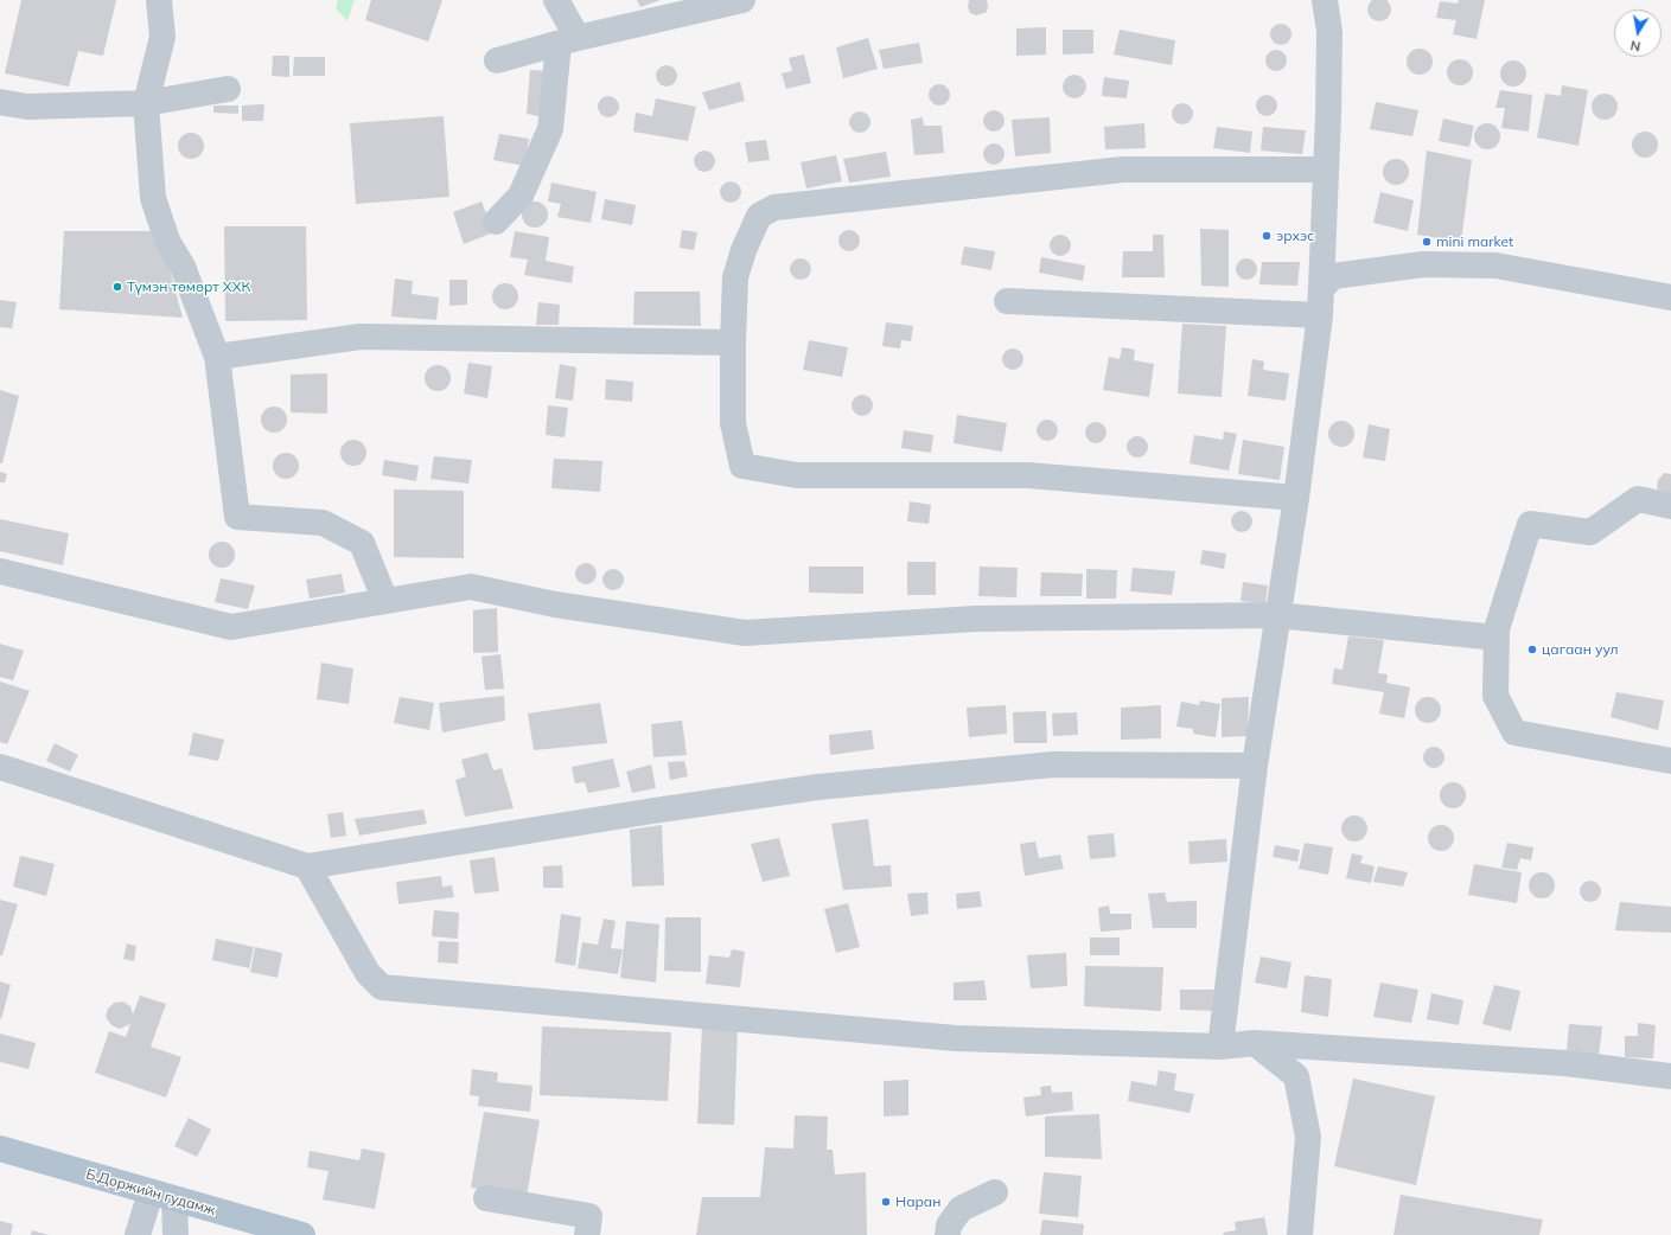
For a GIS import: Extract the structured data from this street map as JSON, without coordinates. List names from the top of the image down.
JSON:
{
  "streets": {
    "main road": ["Б.Доржийн гудамж"]
  },
  "places": [
    "эрхэс",
    "mini market",
    "Түмэн төмөрт ХХК",
    "цагаан уул",
    "Наран"
  ],
  "north": "bottom"
}
